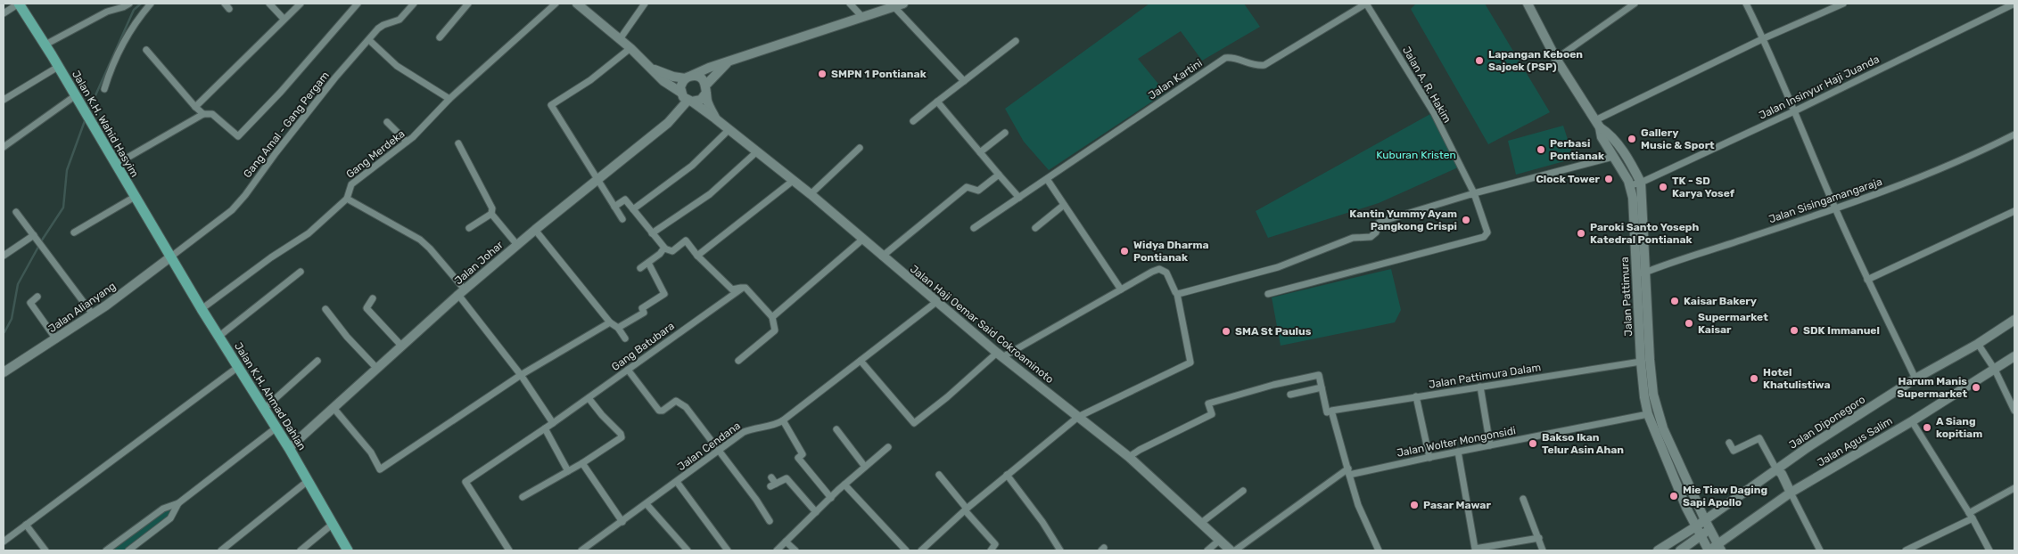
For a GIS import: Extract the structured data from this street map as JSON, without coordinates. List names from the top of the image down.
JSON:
{
  "streets": {
    "main road": ["Jalan K.H. Wahid Hasyim", "Jalan K.H. Ahmad Dahlan"],
    "street": [
      "Jalan Kartini",
      "Jalan A. R. Hakim",
      "Jalan Insinyur Haji Juanda",
      "Gang Amal - Gang Pergam",
      "Gang Merdeka",
      "Jalan Sisingamangaraja",
      "Jalan Johar",
      "Jalan Pattimura",
      "Jalan Alianyang",
      "Jalan Haji Oemar Said Cokroaminoto",
      "Gang Batubara",
      "Jalan Pattimura Dalam",
      "Jalan Diponegoro",
      "Jalan Wolter Mongonsidi",
      "Jalan Agus Salim",
      "Jalan Cendana"
    ]
  },
  "crossings": [
    ["Jalan Kartini", "Jalan A. R. Hakim"],
    ["Jalan Insinyur Haji Juanda", "Jalan Pattimura"],
    ["Jalan K.H. Wahid Hasyim", "Gang Amal - Gang Pergam"],
    ["Jalan K.H. Wahid Hasyim", "Jalan Alianyang"],
    ["Jalan K.H. Wahid Hasyim", "Jalan K.H. Ahmad Dahlan"],
    ["Gang Amal - Gang Pergam", "Jalan Alianyang"],
    ["Gang Amal - Gang Pergam", "Jalan K.H. Ahmad Dahlan"],
    ["Gang Merdeka", "Jalan K.H. Ahmad Dahlan"],
    ["Jalan Sisingamangaraja", "Jalan Pattimura"],
    ["Jalan Johar", "Jalan Haji Oemar Said Cokroaminoto"],
    ["Jalan Johar", "Jalan K.H. Ahmad Dahlan"],
    ["Jalan Pattimura", "Jalan Pattimura Dalam"],
    ["Jalan Pattimura", "Jalan Diponegoro"],
    ["Jalan Pattimura", "Jalan Wolter Mongonsidi"],
    ["Jalan Pattimura", "Jalan Agus Salim"],
    ["Jalan Alianyang", "Jalan K.H. Ahmad Dahlan"],
    ["Jalan Haji Oemar Said Cokroaminoto", "Jalan Cendana"]
  ],
  "parks": ["Kuburan Kristen"],
  "places": [
    "Lapangan Keboen Sajoek (PSP)",
    "SMPN 1 Pontianak",
    "Gallery Music & Sport",
    "Perbasi Pontianak",
    "Clock Tower",
    "TK - SD Karya Yosef",
    "Kantin Yummy Ayam Pangkong Crispi",
    "Paroki Santo Yoseph Katedral Pontianak",
    "Widya Dharma Pontianak",
    "Kaisar Bakery",
    "Supermarket Kaisar",
    "SDK Immanuel",
    "SMA St Paulus",
    "Hotel Khatulistiwa",
    "Harum Manis Supermarket",
    "A Siang kopitiam",
    "Bakso Ikan Telur Asin Ahan",
    "Mie Tiaw Daging Sapi Apollo",
    "Pasar Mawar"
  ]
}
